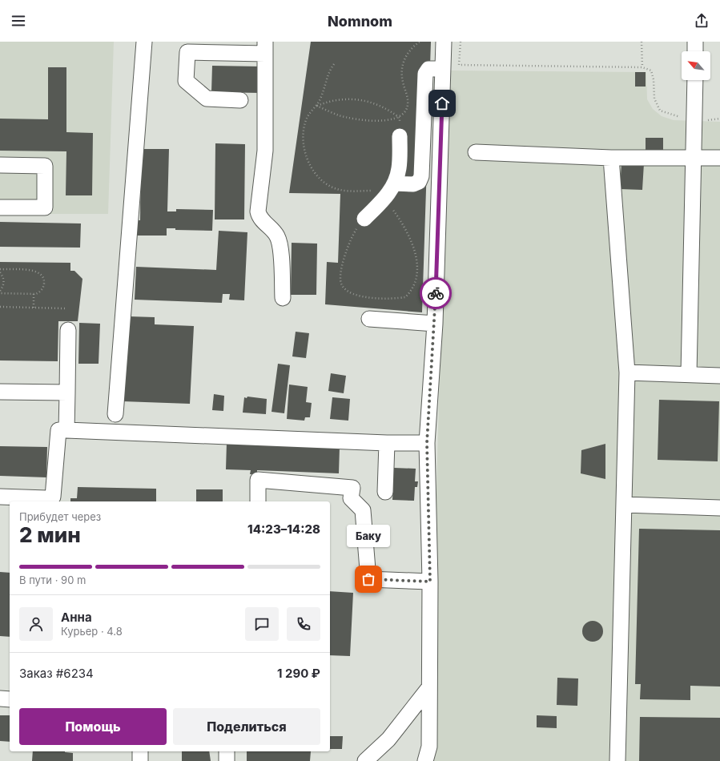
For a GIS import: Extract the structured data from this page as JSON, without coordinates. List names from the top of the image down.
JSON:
{
  "places": ["Баку"],
  "north": "top left",
  "page": {
    "header": "Nomnom",
    "heading": ["2 мин", "Прибудет через", "14:23–14:28"],
    "panel": [
      "Анна",
      "Курьер · 4.8",
      "Заказ #6234",
      "1 290 ₽"
    ],
    "bubble": "Баку",
    "bar": "В пути · 90 m",
    "buttons": ["Помощь", "Поделиться"]
  }
}
